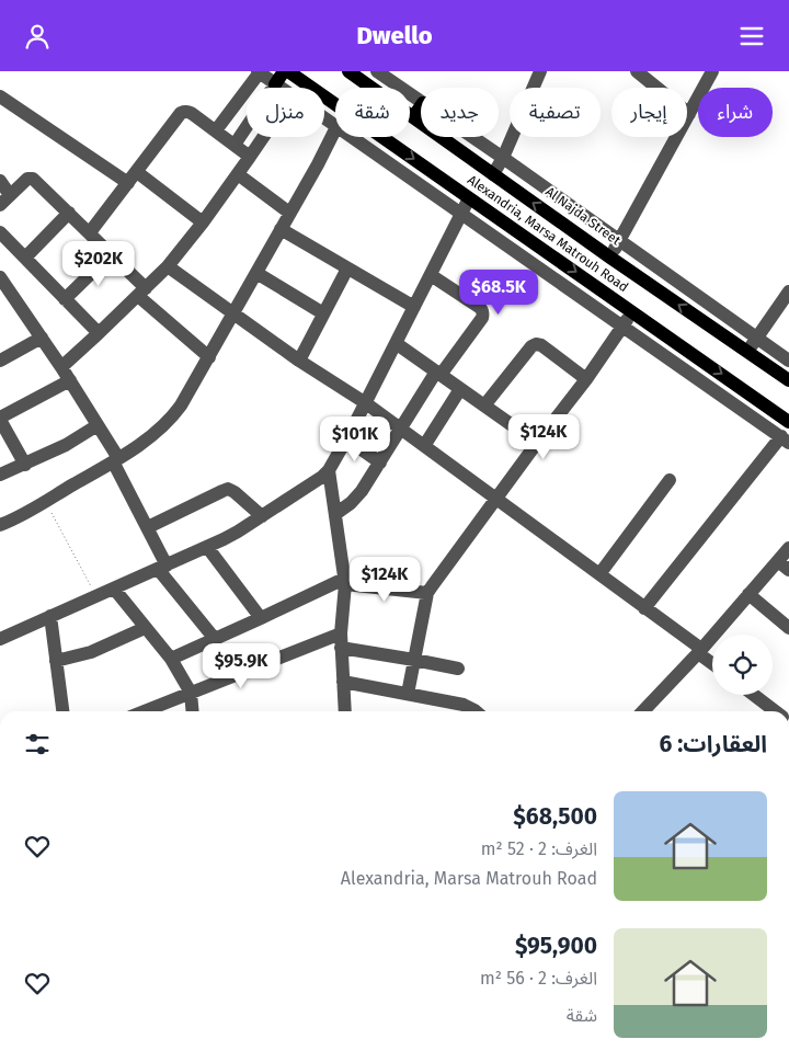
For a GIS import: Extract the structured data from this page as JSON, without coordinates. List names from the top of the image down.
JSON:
{
  "streets": {
    "main road": ["Alexandria, Marsa Matrouh Road"],
    "street": ["Al Najda Street"]
  },
  "page": {
    "header": "Dwello",
    "chip": [
      "شراء",
      "إيجار",
      "تصفية",
      "جديد",
      "شقة",
      "منزل"
    ],
    "price": [
      "$202K",
      "$68.5K",
      "$124K",
      "$101K",
      "$124K",
      "$95.9K"
    ],
    "heading": "العقارات: 6",
    "list": [
      {
        "name": "$68,500",
        "note": "الغرف: 2 · 52 m² · Alexandria, Marsa Matrouh Road"
      },
      {
        "name": "$95,900",
        "note": "الغرف: 2 · 56 m² · شقة"
      }
    ]
  }
}
